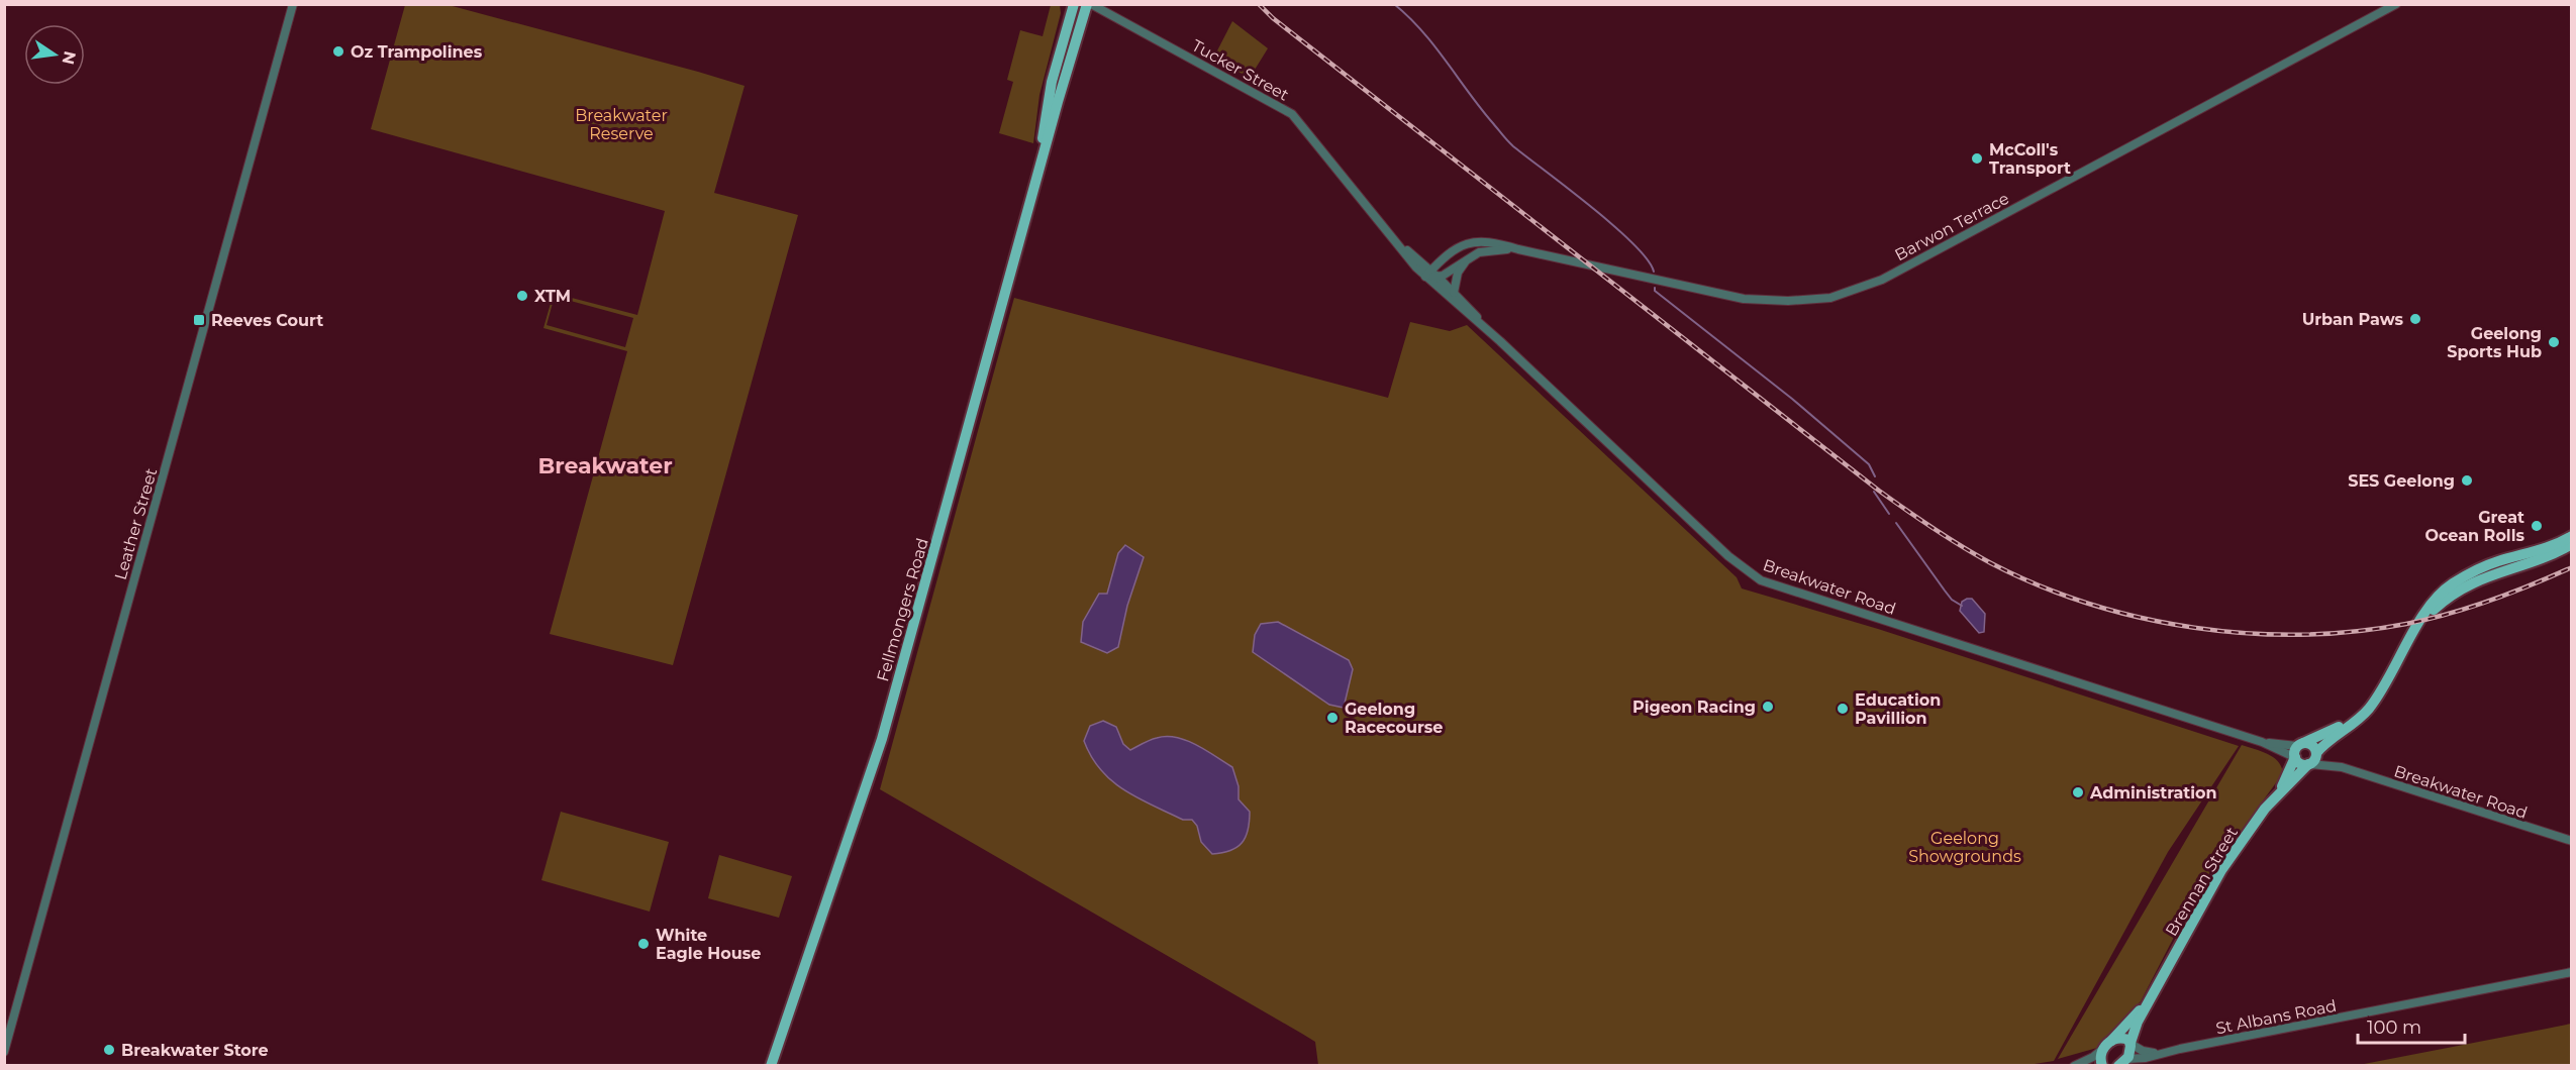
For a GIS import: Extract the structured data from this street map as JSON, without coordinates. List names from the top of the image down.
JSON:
{
  "streets": {
    "main road": ["Fellmongers Road", "Brennan Street"],
    "street": [
      "Tucker Street",
      "Barwon Terrace",
      "Leather Street",
      "Breakwater Road",
      "St Albans Road"
    ]
  },
  "crossings": [
    ["Tucker Street", "Barwon Terrace"],
    ["Tucker Street", "Breakwater Road"],
    ["Tucker Street", "Fellmongers Road"],
    ["Breakwater Road", "Brennan Street"],
    ["Brennan Street", "St Albans Road"]
  ],
  "districts": ["Breakwater"],
  "parks": ["Breakwater Reserve", "Geelong Showgrounds"],
  "places": {
    "other": [
      "Oz Trampolines",
      "McColl's Transport",
      "XTM",
      "Urban Paws",
      "Geelong Sports Hub",
      "SES Geelong",
      "Great Ocean Rolls",
      "Pigeon Racing",
      "Education Pavillion",
      "Geelong Racecourse",
      "Administration",
      "White Eagle House",
      "Breakwater Store"
    ],
    "transit": ["Reeves Court"]
  },
  "scale_bar": "100 m",
  "north": "right"
}
